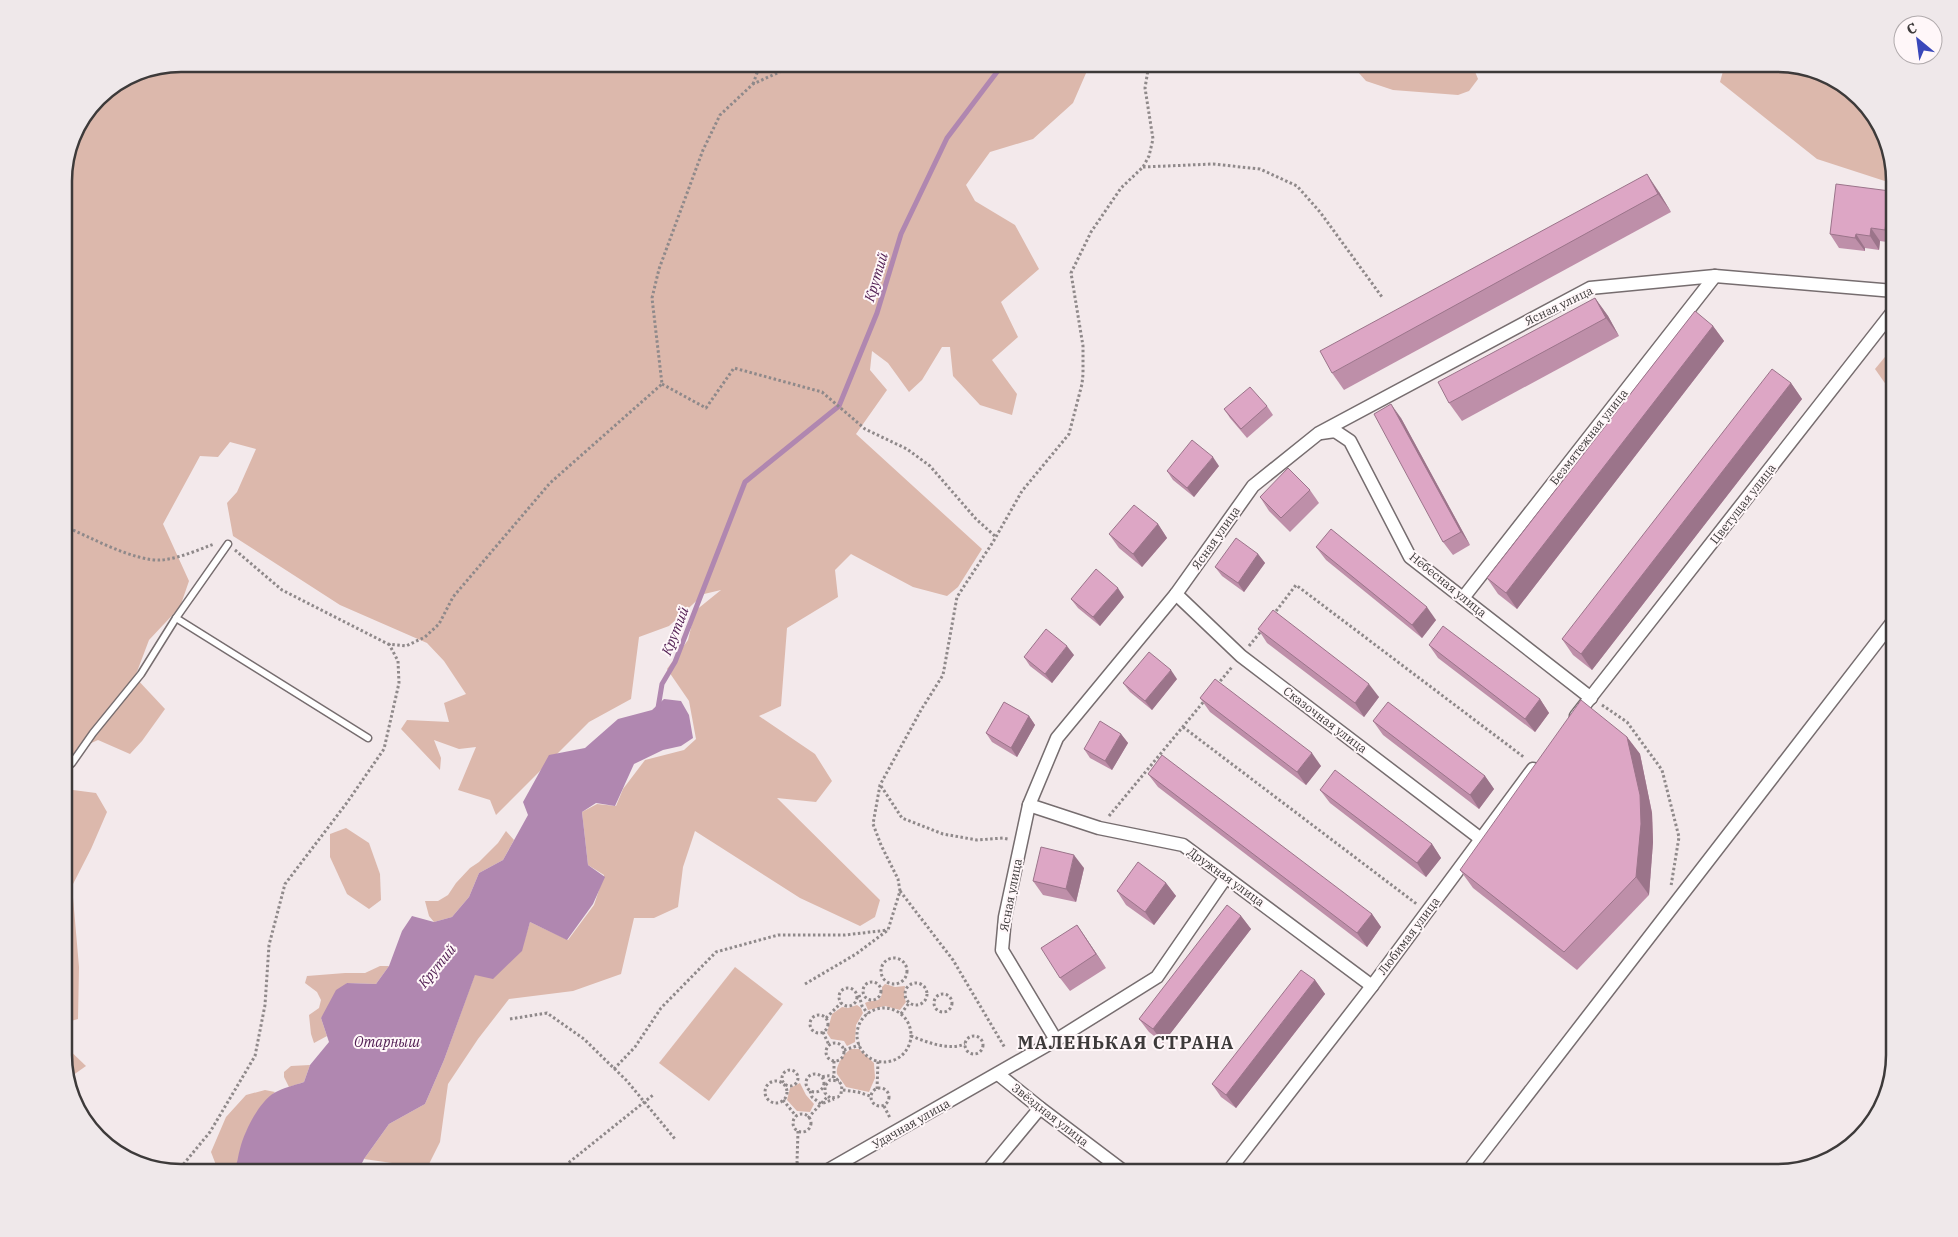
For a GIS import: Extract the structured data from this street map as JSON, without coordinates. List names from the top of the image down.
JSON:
{
  "streets": {
    "street": [
      "Ясная улица",
      "Безмятежная улица",
      "Цветущая улица",
      "Небесная улица",
      "Сказочная улица",
      "Дружная улица",
      "Любимая улица",
      "Звёздная улица",
      "Удачная улица"
    ]
  },
  "crossings": [
    ["Ясная улица", "Безмятежная улица"],
    ["Ясная улица", "Небесная улица"],
    ["Ясная улица", "Сказочная улица"],
    ["Ясная улица", "Дружная улица"],
    ["Ясная улица", "Удачная улица"],
    ["Безмятежная улица", "Небесная улица"],
    ["Цветущая улица", "Небесная улица"],
    ["Сказочная улица", "Любимая улица"],
    ["Дружная улица", "Любимая улица"],
    ["Дружная улица", "Удачная улица"],
    ["Звёздная улица", "Удачная улица"]
  ],
  "districts": ["МАЛЕНЬКАЯ СТРАНА"],
  "water": ["Крутий", "Отарныш"],
  "north": "top left"
}
